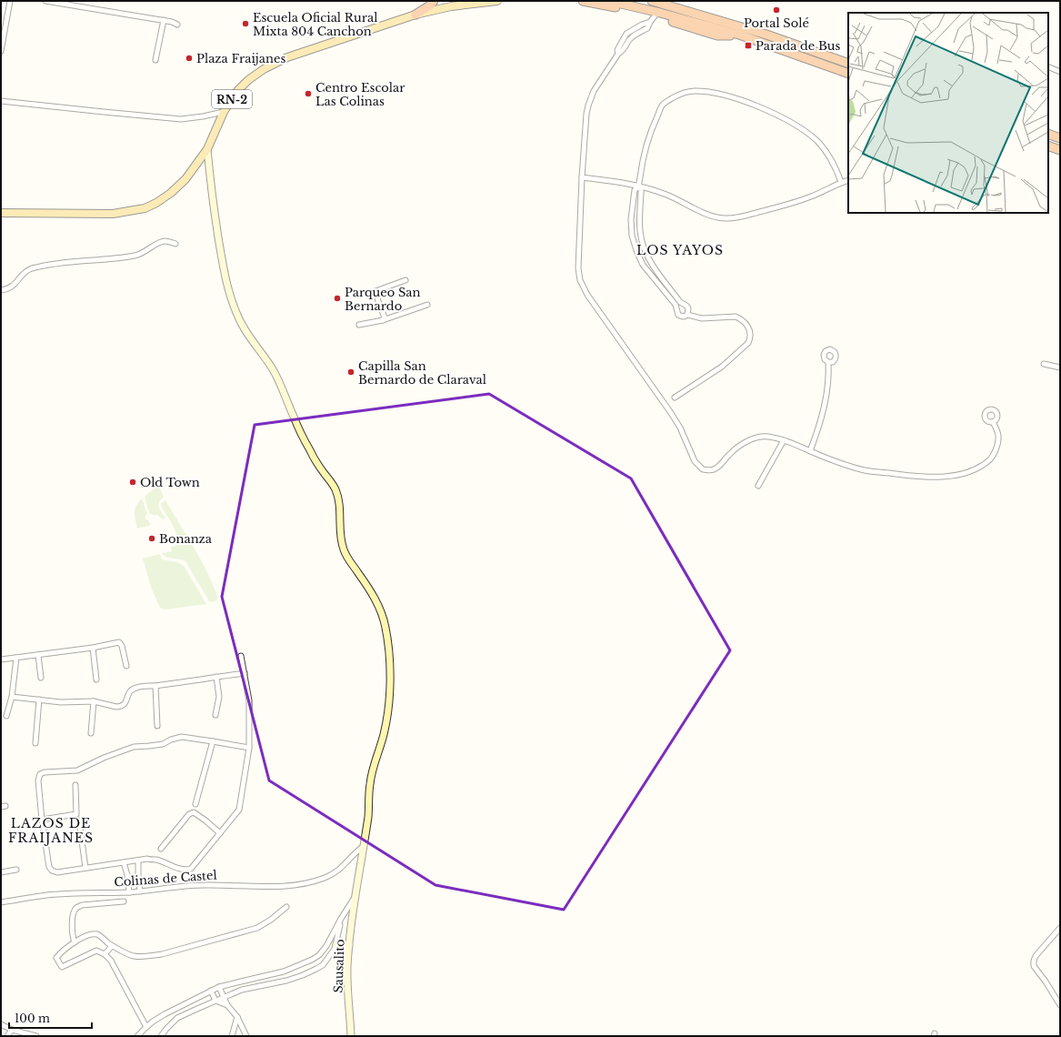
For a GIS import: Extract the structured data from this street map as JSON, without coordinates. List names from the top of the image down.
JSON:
{
  "streets": {
    "main road": ["RN-2"],
    "street": ["Colinas de Castel", "Sausalito"]
  },
  "crossings": [
    ["RN-2", "Sausalito"],
    ["Colinas de Castel", "Sausalito"]
  ],
  "districts": ["LOS YAYOS", "LAZOS DE FRAIJANES"],
  "places": {
    "other": [
      "Portal Solé",
      "Escuela Oficial Rural Mixta 804 Canchon",
      "Plaza Fraijanes",
      "Centro Escolar Las Colinas",
      "Parqueo San Bernardo",
      "Capilla San Bernardo de Claraval",
      "Old Town",
      "Bonanza"
    ],
    "transit": ["Parada de Bus"]
  },
  "scale_bar": "100 m"
}
